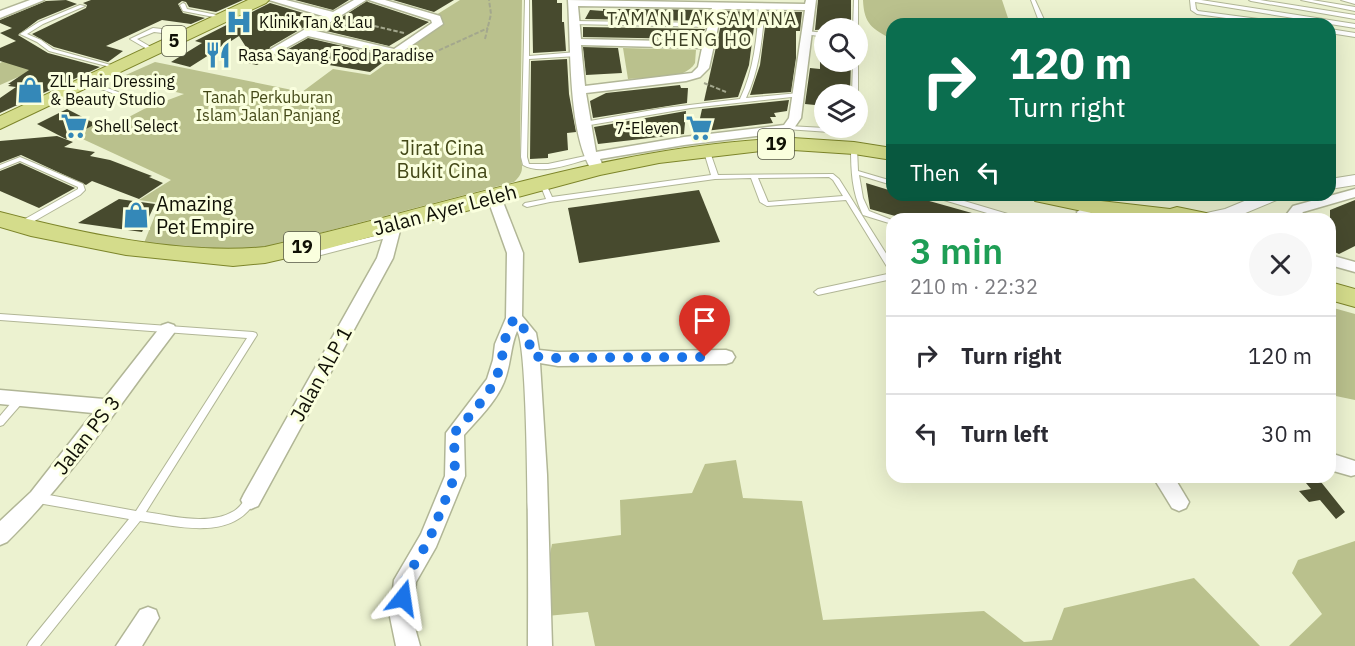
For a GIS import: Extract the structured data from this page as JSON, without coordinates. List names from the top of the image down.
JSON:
{
  "streets": {
    "main road": ["5", "19", "Jalan Ayer Leleh"],
    "street": ["Jalan ALP 1", "Jalan PS 3"]
  },
  "crossings": [
    ["Jalan Ayer Leleh", "Jalan ALP 1"]
  ],
  "districts": ["TAMAN LAKSAMANA CHENG HO"],
  "parks": ["Tanah Perkuburan Islam Jalan Panjang", "Jirat Cina Bukit Cina"],
  "places": {
    "hospital": ["Klinik Tan & Lau"],
    "restaurant": ["Rasa Sayang Food Paradise"],
    "shop": ["ZLL Hair Dressing & Beauty Studio", "Amazing Pet Empire"],
    "supermarket": ["Shell Select", "7-Eleven"]
  },
  "page": {
    "turn": ["120 m", "Turn right"],
    "then": "Then",
    "heading": ["3 min", "210 m · 22:32"],
    "list": [
      {
        "name": "Turn right",
        "value": "120 m"
      },
      {
        "name": "Turn left",
        "value": "30 m"
      }
    ]
  }
}
